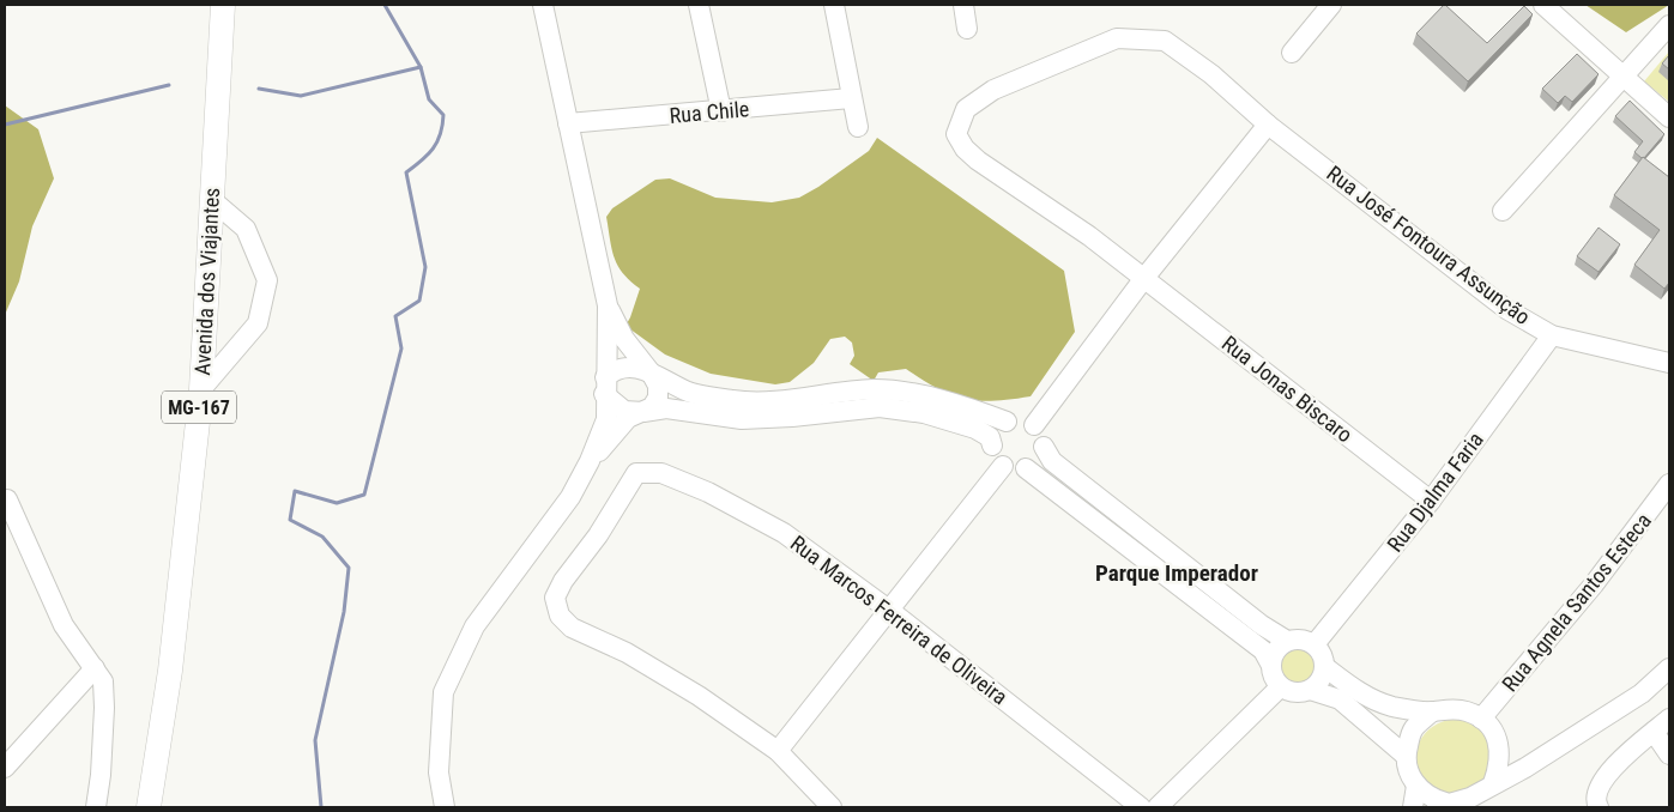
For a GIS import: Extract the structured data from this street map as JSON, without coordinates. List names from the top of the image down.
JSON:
{
  "streets": {
    "main road": ["Avenida dos Viajantes", "MG-167"],
    "street": [
      "Rua Chile",
      "Rua José Fontoura Assunção",
      "Rua Jonas Biscaro",
      "Rua Djalma Faria",
      "Rua Agnela Santos Esteca",
      "Rua Marcos Ferreira de Oliveira"
    ]
  },
  "crossings": [
    ["Rua José Fontoura Assunção", "Rua Jonas Biscaro"],
    ["Rua José Fontoura Assunção", "Rua Djalma Faria"],
    ["Rua Jonas Biscaro", "Rua Djalma Faria"]
  ],
  "districts": ["Parque Imperador"]
}
